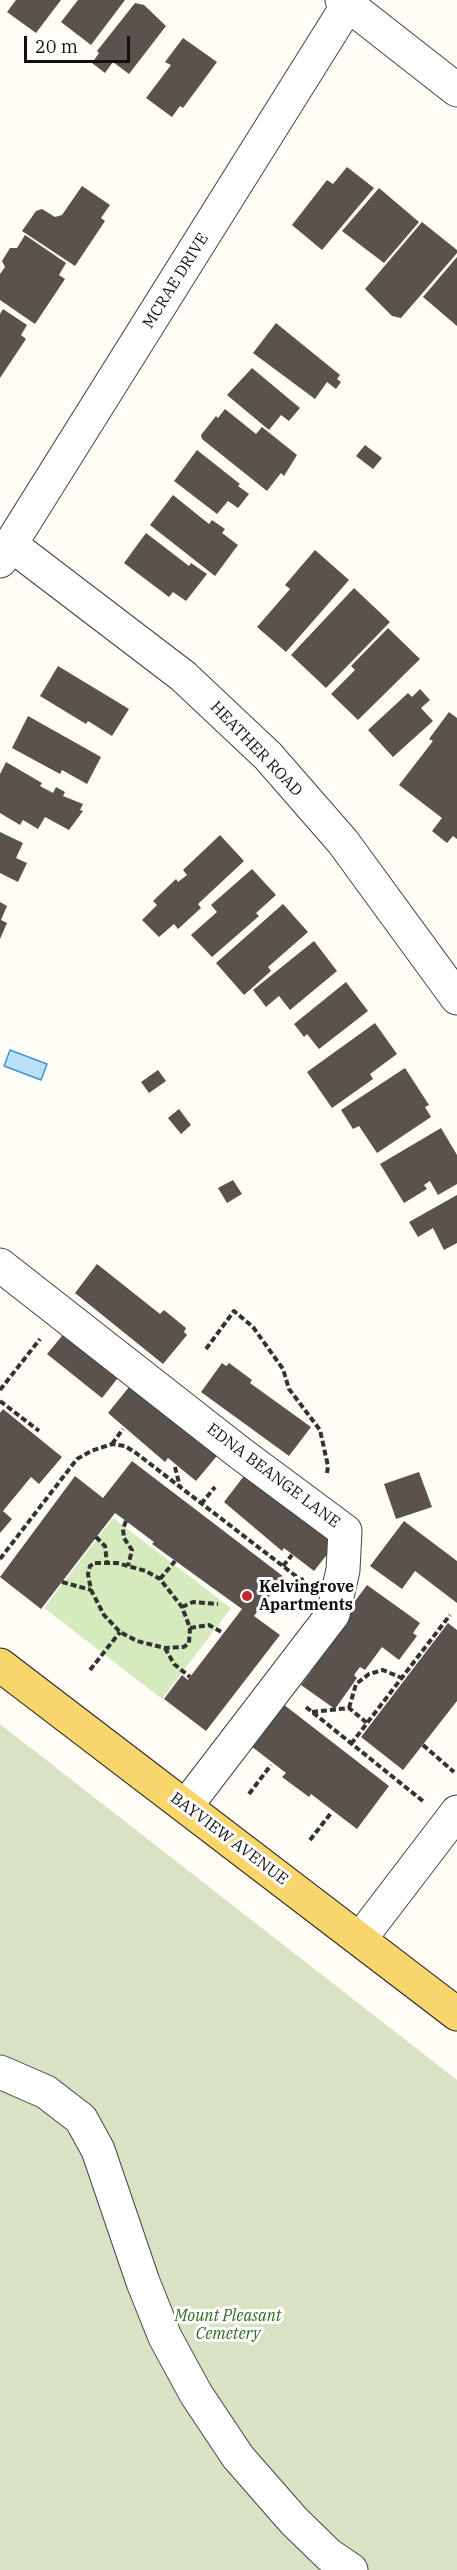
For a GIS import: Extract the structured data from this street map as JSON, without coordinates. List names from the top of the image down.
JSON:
{
  "streets": {
    "main road": ["BAYVIEW AVENUE"],
    "street": ["MCRAE DRIVE", "HEATHER ROAD", "EDNA BEANGE LANE"]
  },
  "crossings": [
    ["MCRAE DRIVE", "HEATHER ROAD"],
    ["EDNA BEANGE LANE", "BAYVIEW AVENUE"]
  ],
  "parks": ["Mount Pleasant Cemetery"],
  "places": ["Kelvingrove Apartments"],
  "scale_bar": "20 m"
}
